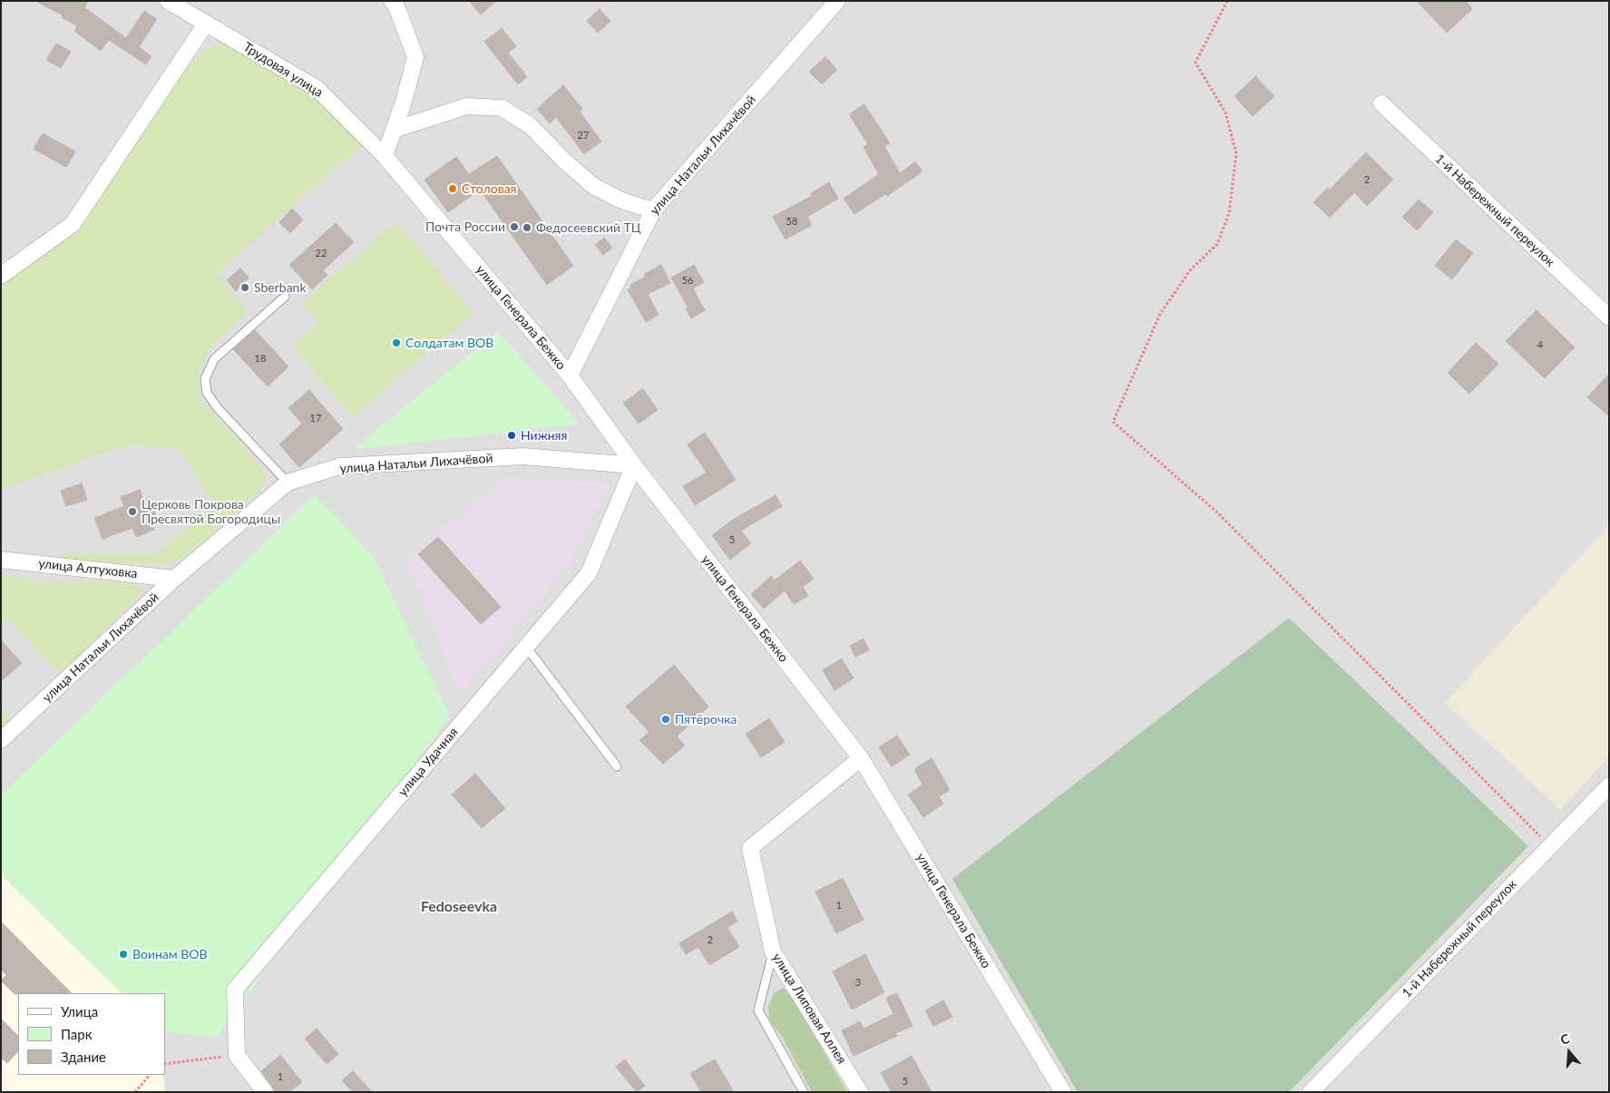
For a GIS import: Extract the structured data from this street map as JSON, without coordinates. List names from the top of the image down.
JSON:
{
  "streets": {
    "street": [
      "Трудовая улица",
      "улица Натальи Лихачёвой",
      "1-й Набережный переулок",
      "улица Генерала Бежко",
      "улица Алтуховка",
      "улица Удачная",
      "улица Липовая Аллея"
    ]
  },
  "crossings": [
    ["Трудовая улица", "улица Генерала Бежко"],
    ["улица Натальи Лихачёвой", "улица Генерала Бежко"],
    ["улица Натальи Лихачёвой", "улица Алтуховка"],
    ["улица Натальи Лихачёвой", "улица Удачная"],
    ["улица Генерала Бежко", "улица Удачная"],
    ["улица Генерала Бежко", "улица Липовая Аллея"]
  ],
  "districts": ["Fedoseevka"],
  "places": [
    "Столовая",
    "Почта России",
    "Федосеевский ТЦ",
    "Sberbank",
    "Солдатам ВОВ",
    "Нижняя",
    "Церковь Покрова Пресвятой Богородицы",
    "Пятёрочка",
    "Воинам ВОВ"
  ],
  "house_numbers": [
    "27",
    "2",
    "58",
    "22",
    "56",
    "4",
    "18",
    "17",
    "5",
    "1",
    "2",
    "3",
    "1",
    "5"
  ],
  "legend": ["Улица", "Парк", "Здание"],
  "north": "top"
}
